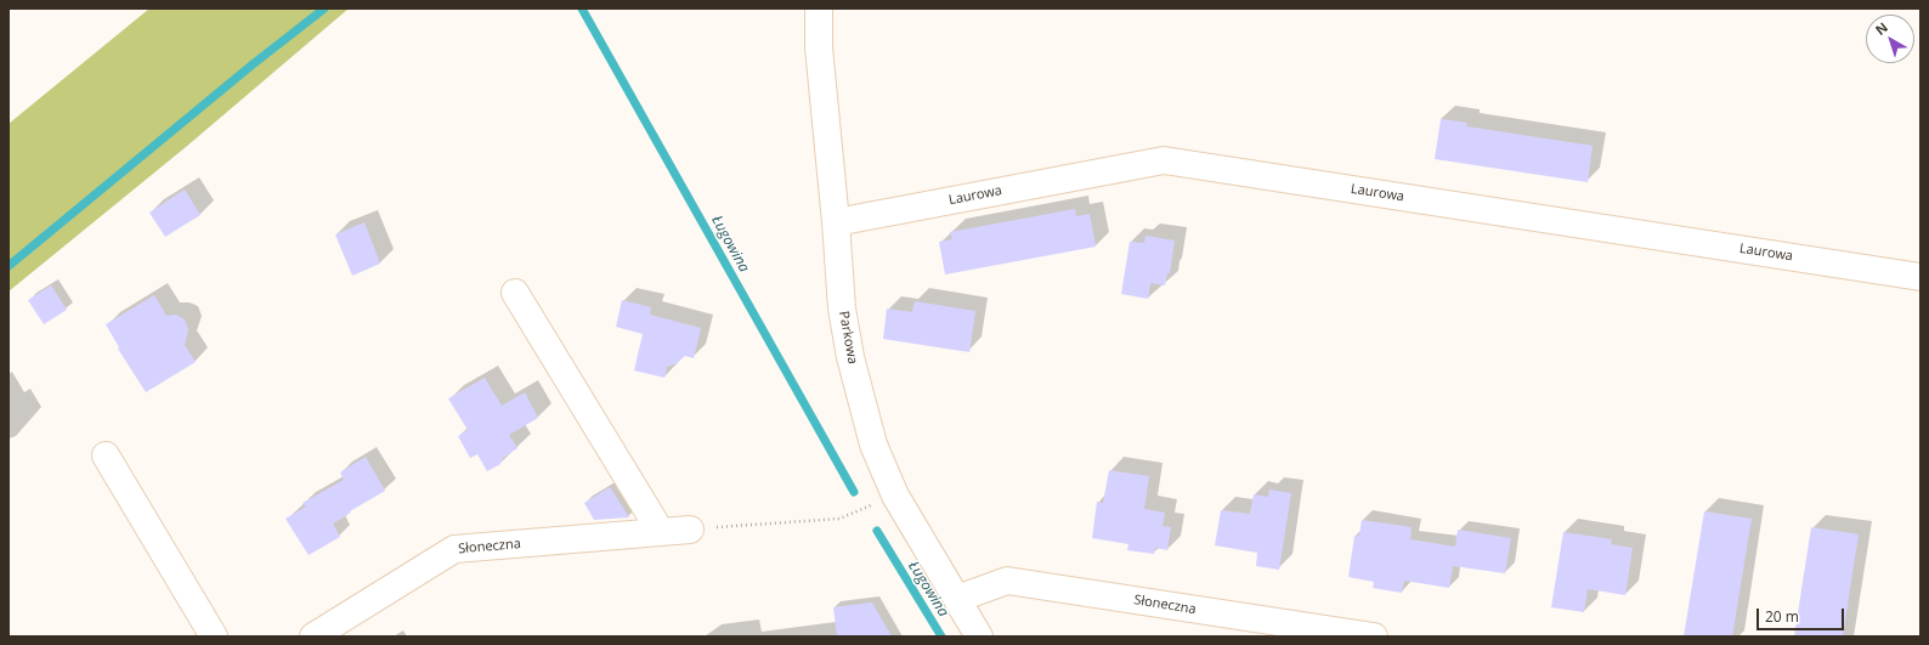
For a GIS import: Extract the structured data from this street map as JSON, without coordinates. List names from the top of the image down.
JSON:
{
  "streets": {
    "street": ["Laurowa", "Parkowa", "Słoneczna"]
  },
  "crossings": [
    ["Laurowa", "Parkowa"],
    ["Parkowa", "Słoneczna"]
  ],
  "water": ["Ługowina"],
  "scale_bar": "20 m",
  "north": "top left"
}
